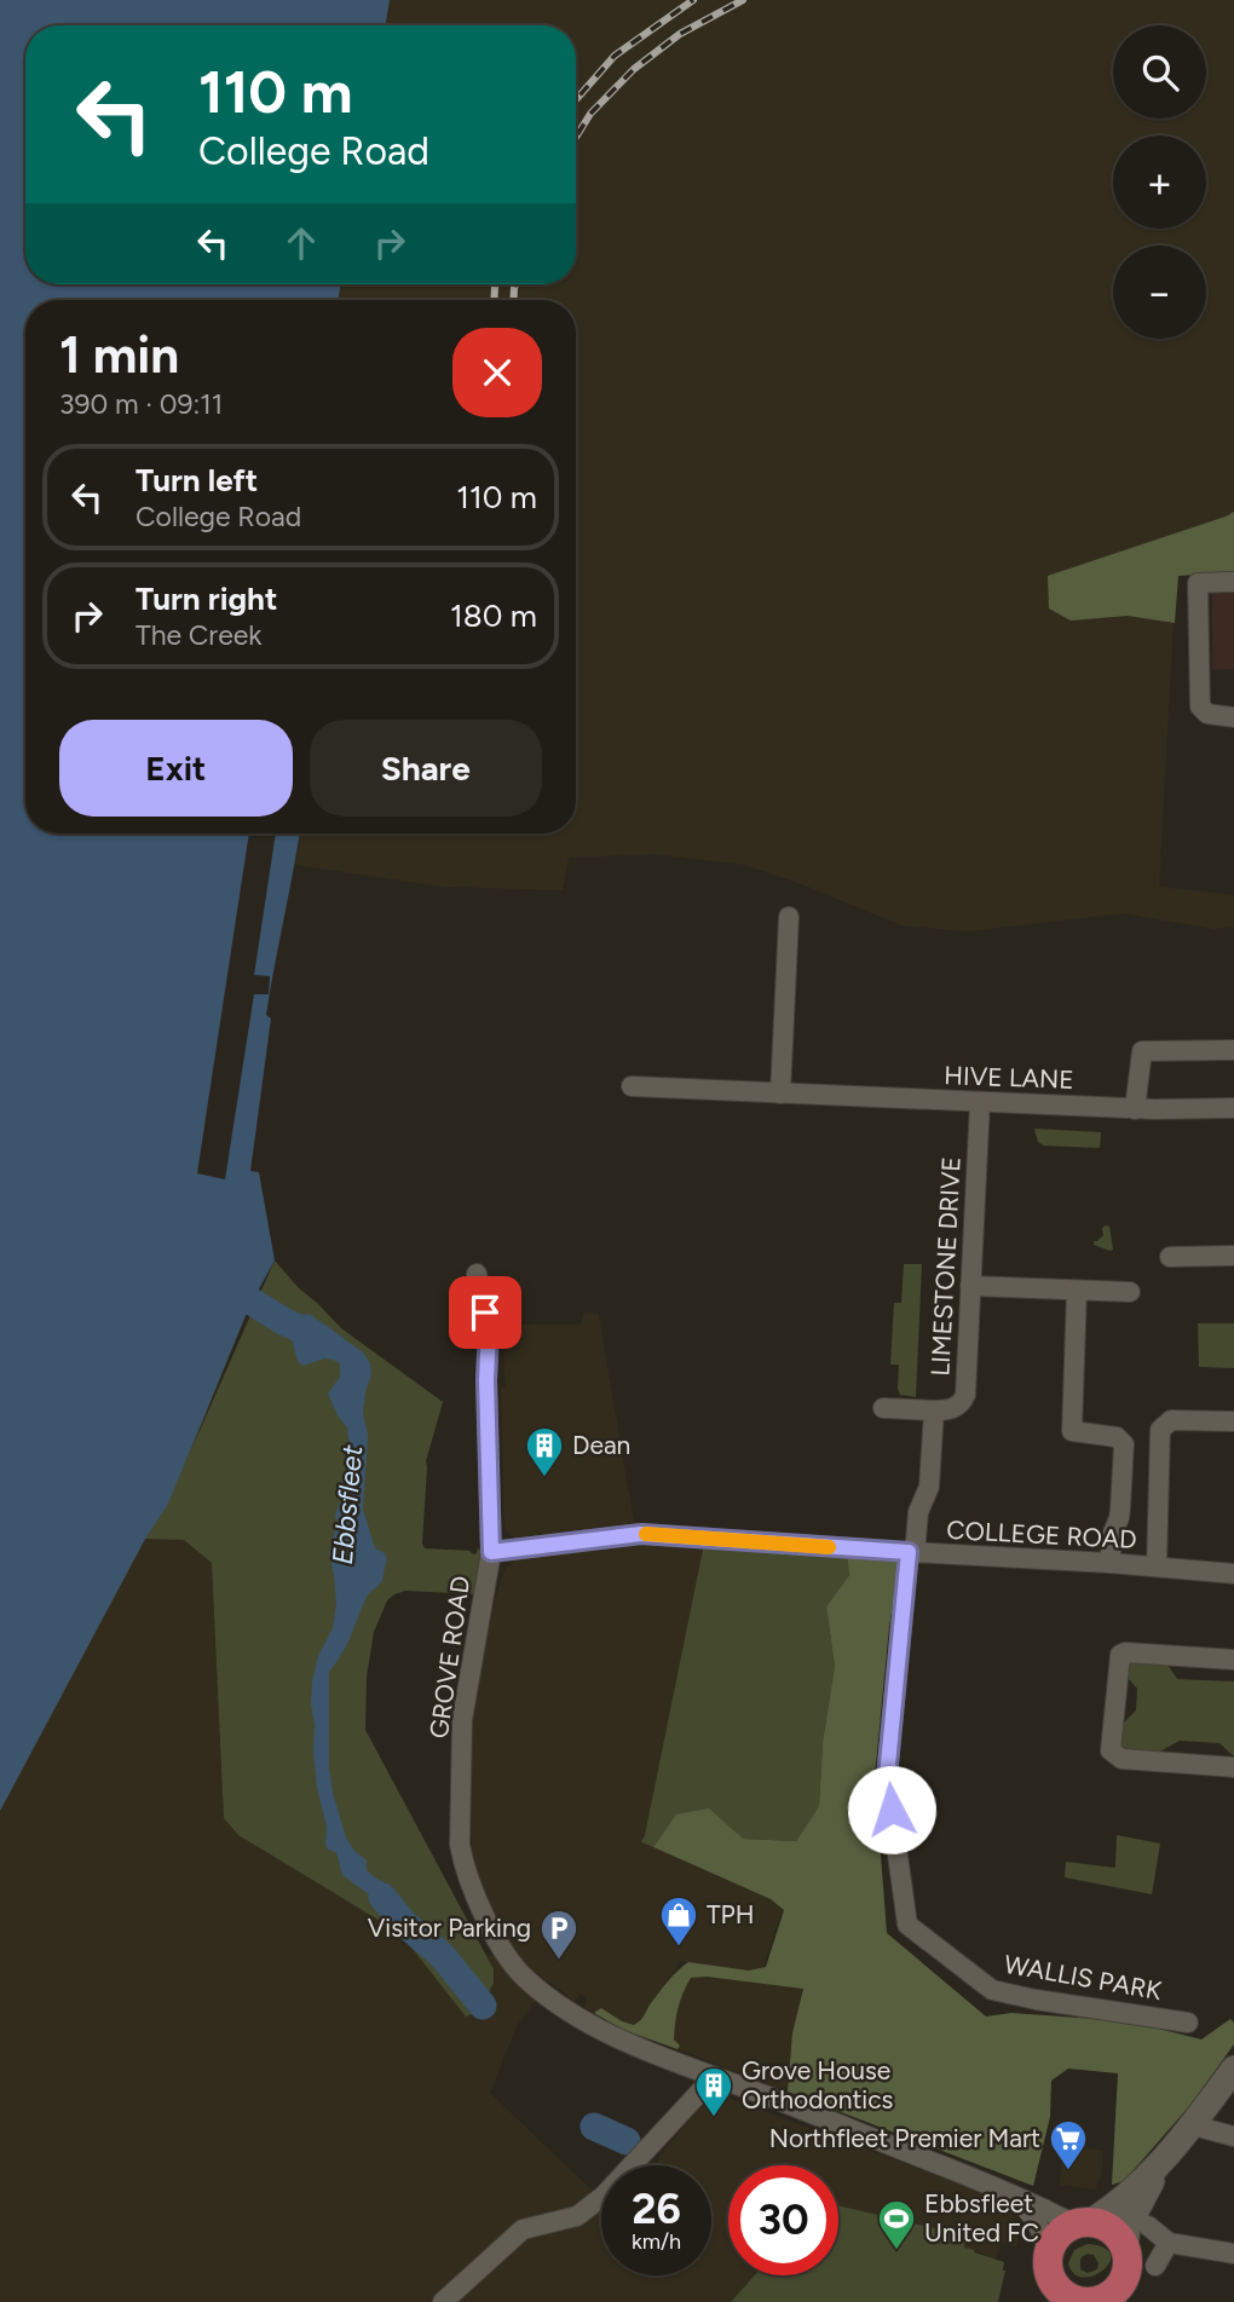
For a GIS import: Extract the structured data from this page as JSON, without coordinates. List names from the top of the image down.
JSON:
{
  "streets": {
    "street": [
      "HIVE LANE",
      "LIMESTONE DRIVE",
      "COLLEGE ROAD",
      "GROVE ROAD",
      "WALLIS PARK"
    ]
  },
  "crossings": [
    ["HIVE LANE", "LIMESTONE DRIVE"],
    ["LIMESTONE DRIVE", "WALLIS PARK"],
    ["COLLEGE ROAD", "GROVE ROAD"],
    ["COLLEGE ROAD", "WALLIS PARK"]
  ],
  "water": ["Ebbsfleet"],
  "places": {
    "building": ["Dean", "Grove House Orthodontics"],
    "shop": ["TPH"],
    "parking": ["Visitor Parking"],
    "supermarket": ["Northfleet Premier Mart"],
    "sports": ["Ebbsfleet United FC"]
  },
  "page": {
    "map_buttons": ["+", "−"],
    "turn": ["110 m", "College Road"],
    "heading": ["1 min", "390 m · 09:11"],
    "list": [
      {
        "name": "Turn left",
        "note": "College Road",
        "value": "110 m"
      },
      {
        "name": "Turn right",
        "note": "The Creek",
        "value": "180 m"
      }
    ],
    "buttons": ["Exit", "Share"],
    "speed": "26 km/h",
    "limit": "30"
  }
}
